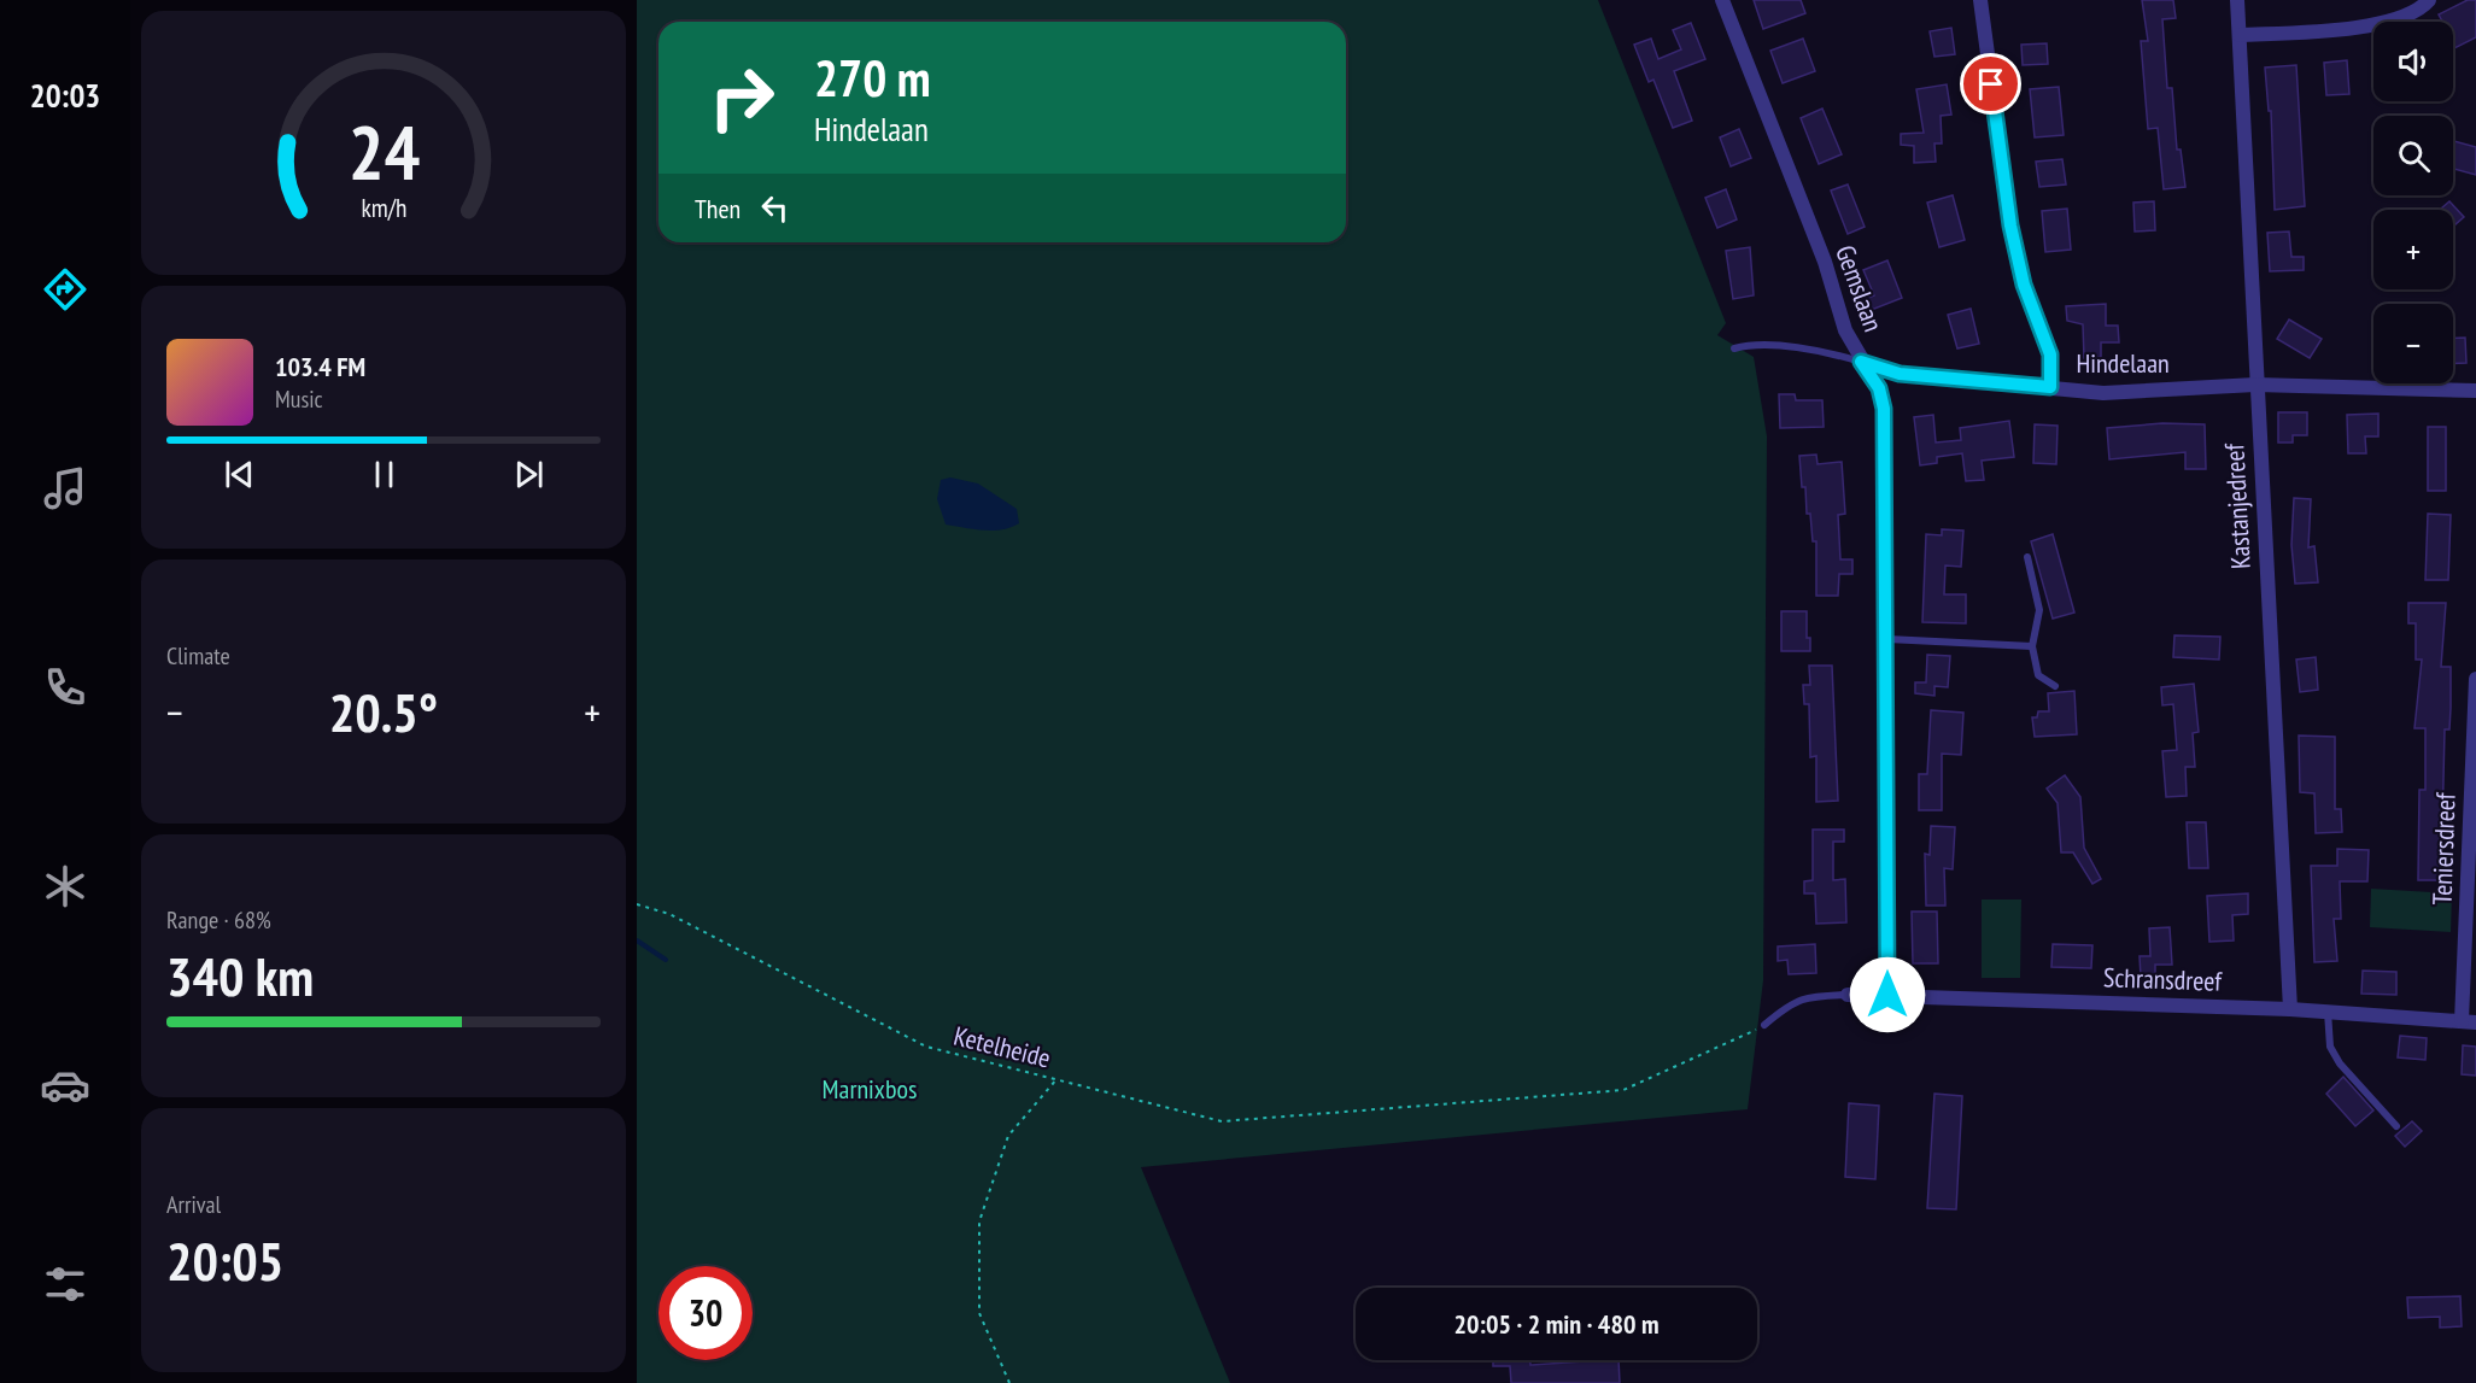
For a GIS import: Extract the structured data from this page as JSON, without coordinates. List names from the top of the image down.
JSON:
{
  "streets": {
    "street": [
      "Gemslaan",
      "Hindelaan",
      "Kastanjedreef",
      "Teniersdreef",
      "Schransdreef"
    ],
    "path": ["Ketelheide"]
  },
  "crossings": [
    ["Gemslaan", "Hindelaan"],
    ["Gemslaan", "Schransdreef"],
    ["Hindelaan", "Kastanjedreef"],
    ["Kastanjedreef", "Schransdreef"],
    ["Teniersdreef", "Schransdreef"]
  ],
  "parks": ["Marnixbos"],
  "page": {
    "tabs": "20:03",
    "map_buttons": ["+", "−"],
    "turn": ["270 m", "Hindelaan"],
    "then": "Then",
    "song": ["103.4 FM", "Music"],
    "tile": [
      "Climate",
      ["Range · 68%", "340 km"],
      ["Arrival", "20:05"]
    ],
    "heat": ["−", "20.5°", "+"],
    "limit": "30",
    "trip": "20:05 · 2 min · 480 m",
    "gauge": ["24", "km/h"]
  }
}
